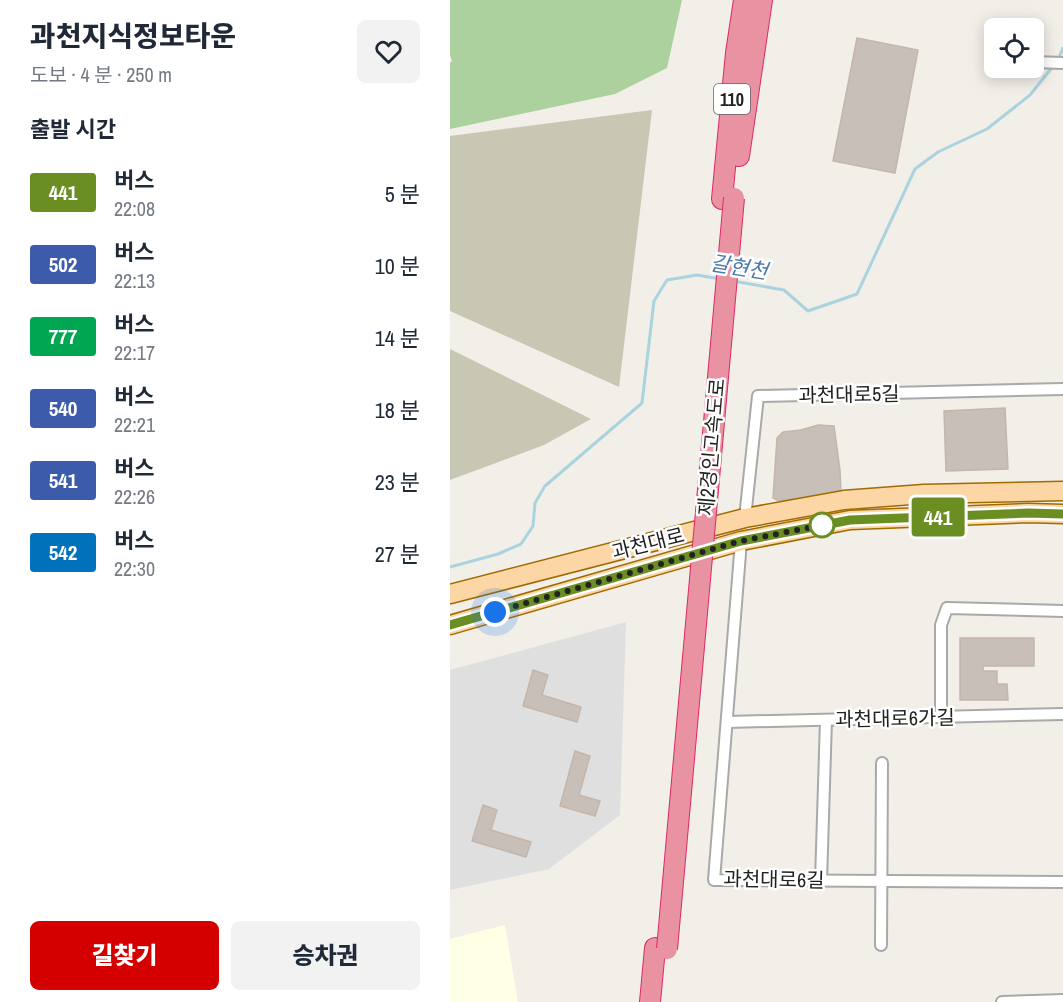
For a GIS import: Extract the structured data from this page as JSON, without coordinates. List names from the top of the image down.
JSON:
{
  "streets": {
    "highway": ["110", "제2경인고속도로"],
    "main road": ["과천대로"],
    "street": ["과천대로5길", "과천대로6가길", "과천대로6길"]
  },
  "crossings": [
    ["과천대로5길", "과천대로"],
    ["과천대로", "과천대로6길"],
    ["과천대로6가길", "과천대로6길"]
  ],
  "water": ["갈현천"],
  "lines": ["bus line 441"],
  "page": {
    "heading": [
      ["과천지식정보타운", "도보 · 4 분 · 250 m"],
      "출발 시간"
    ],
    "on_map": "441",
    "list": [
      {
        "mark": "441",
        "name": "버스",
        "note": "22:08",
        "value": "5 분"
      },
      {
        "mark": "502",
        "name": "버스",
        "note": "22:13",
        "value": "10 분"
      },
      {
        "mark": "777",
        "name": "버스",
        "note": "22:17",
        "value": "14 분"
      },
      {
        "mark": "540",
        "name": "버스",
        "note": "22:21",
        "value": "18 분"
      },
      {
        "mark": "541",
        "name": "버스",
        "note": "22:26",
        "value": "23 분"
      },
      {
        "mark": "542",
        "name": "버스",
        "note": "22:30",
        "value": "27 분"
      }
    ],
    "buttons": ["길찾기", "승차권"]
  }
}
